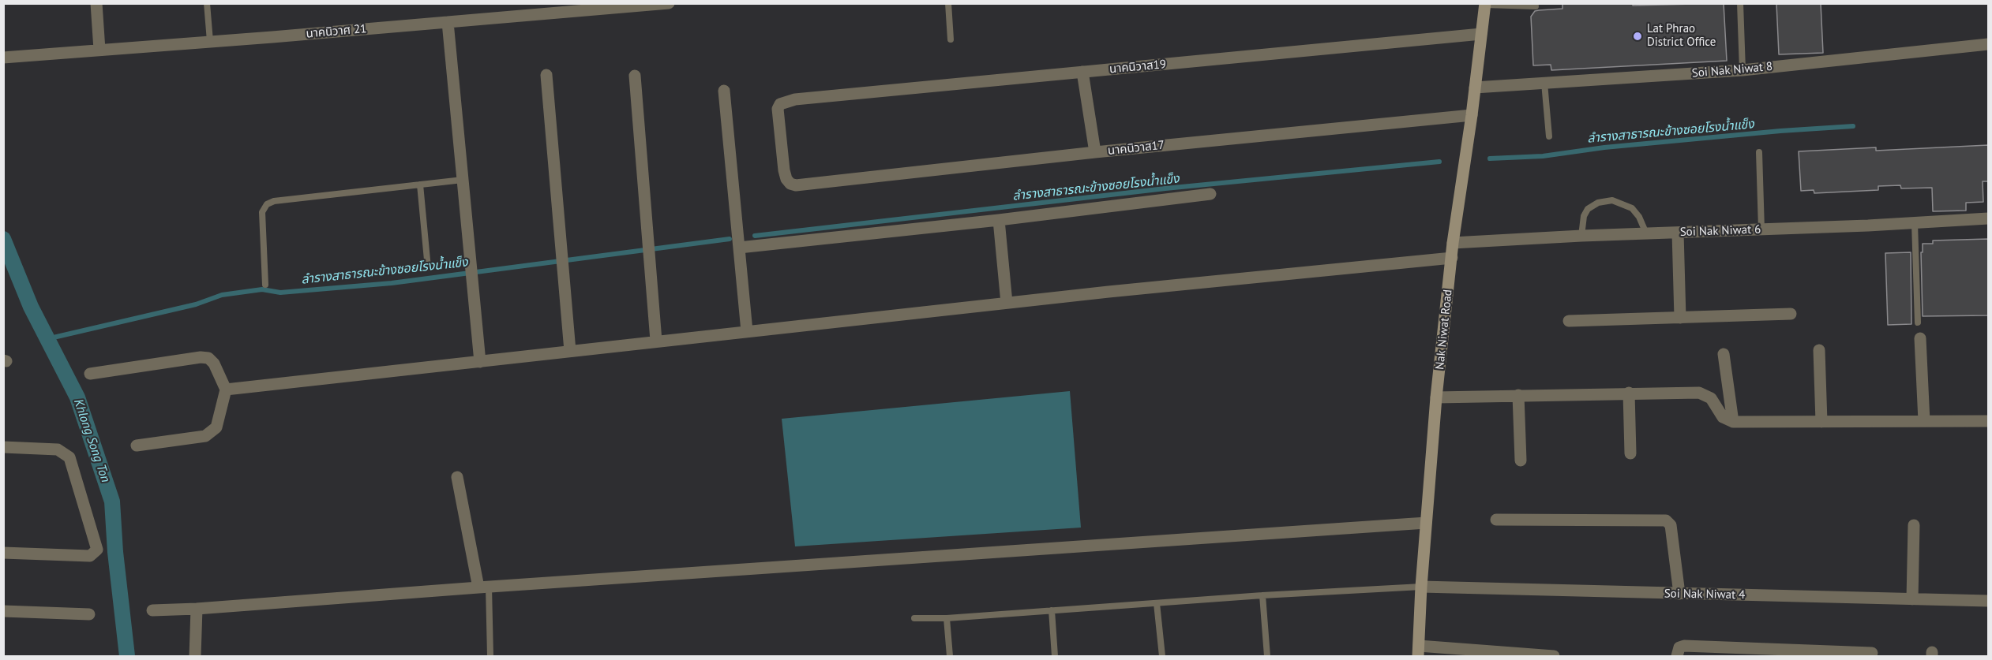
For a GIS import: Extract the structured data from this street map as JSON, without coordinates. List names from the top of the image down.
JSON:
{
  "streets": {
    "main road": ["Nak Niwat Road"],
    "street": [
      "นาคนิวาศ 21",
      "นาคนิวาส19",
      "Soi Nak Niwat 8",
      "นาคนิวาส17",
      "Soi Nak Niwat 6",
      "Soi Nak Niwat 4"
    ]
  },
  "crossings": [
    ["นาคนิวาส19", "นาคนิวาส17"],
    ["นาคนิวาส19", "Nak Niwat Road"],
    ["Soi Nak Niwat 8", "Nak Niwat Road"],
    ["นาคนิวาส17", "Nak Niwat Road"],
    ["Soi Nak Niwat 6", "Nak Niwat Road"],
    ["Nak Niwat Road", "Soi Nak Niwat 4"]
  ],
  "water": ["ลำรางสาธารณะข้างซอยโรงน้ำแข็ง", "Khlong Song Ton"],
  "places": ["Lat Phrao District Office"]
}
